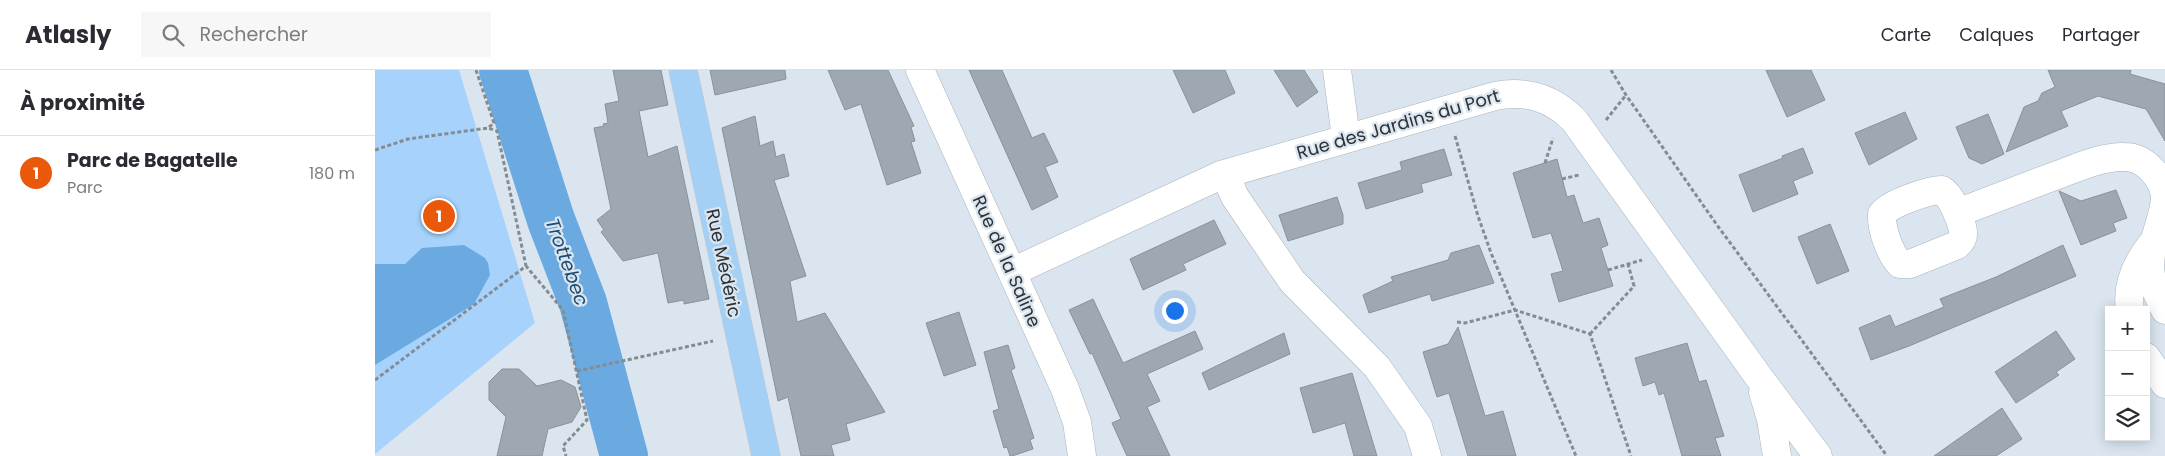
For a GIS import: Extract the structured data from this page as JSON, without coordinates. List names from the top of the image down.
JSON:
{
  "streets": {
    "main road": ["Rue Médéric"],
    "street": ["Rue des Jardins du Port", "Rue de la Saline"]
  },
  "crossings": [
    ["Rue des Jardins du Port", "Rue de la Saline"]
  ],
  "water": ["Trottebec"],
  "page": {
    "header": "Atlasly",
    "search": "Rechercher",
    "nav": ["Carte", "Calques", "Partager"],
    "heading": "À proximité",
    "list": [
      {
        "mark": "1",
        "name": "Parc de Bagatelle",
        "note": "Parc",
        "value": "180 m"
      }
    ],
    "pins": "1",
    "map_buttons": ["+", "−"]
  }
}
